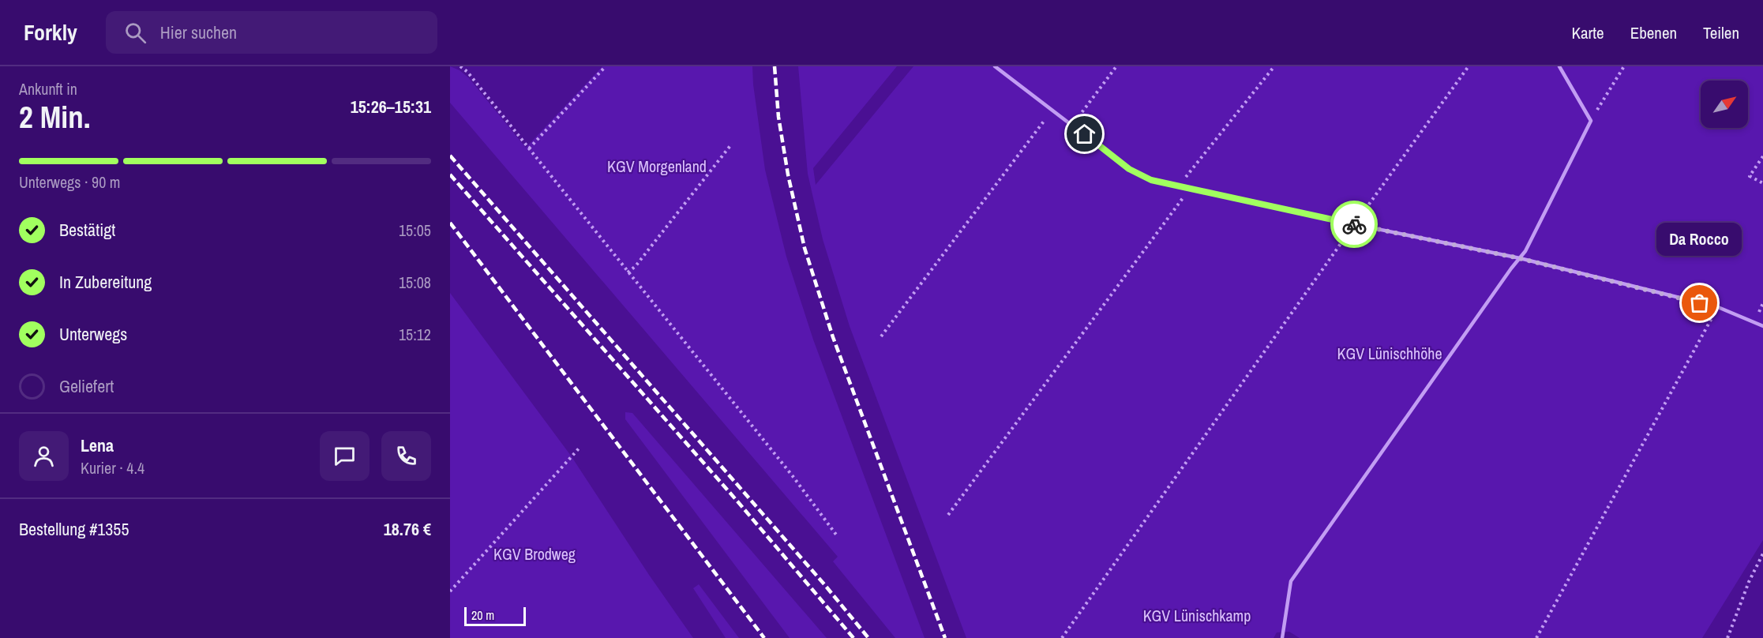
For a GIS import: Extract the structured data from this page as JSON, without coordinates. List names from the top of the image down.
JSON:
{
  "parks": [
    "KGV Morgenland",
    "KGV Lünischhöhe",
    "KGV Brodweg",
    "KGV Lünischkamp"
  ],
  "places": ["Da Rocco"],
  "scale_bar": "20 m",
  "north": "top right",
  "page": {
    "header": "Forkly",
    "search": "Hier suchen",
    "nav": ["Karte", "Ebenen", "Teilen"],
    "heading": ["2 Min.", "Ankunft in", "15:26–15:31"],
    "panel": [
      "Lena",
      "Kurier · 4.4",
      "Bestellung #1355",
      "18.76 €"
    ],
    "bar": "Unterwegs · 90 m",
    "list": [
      ["Bestätigt", "15:05"],
      ["In Zubereitung", "15:08"],
      ["Unterwegs", "15:12"],
      "Geliefert"
    ],
    "bubble": "Da Rocco",
    "scale": "20 m"
  }
}
